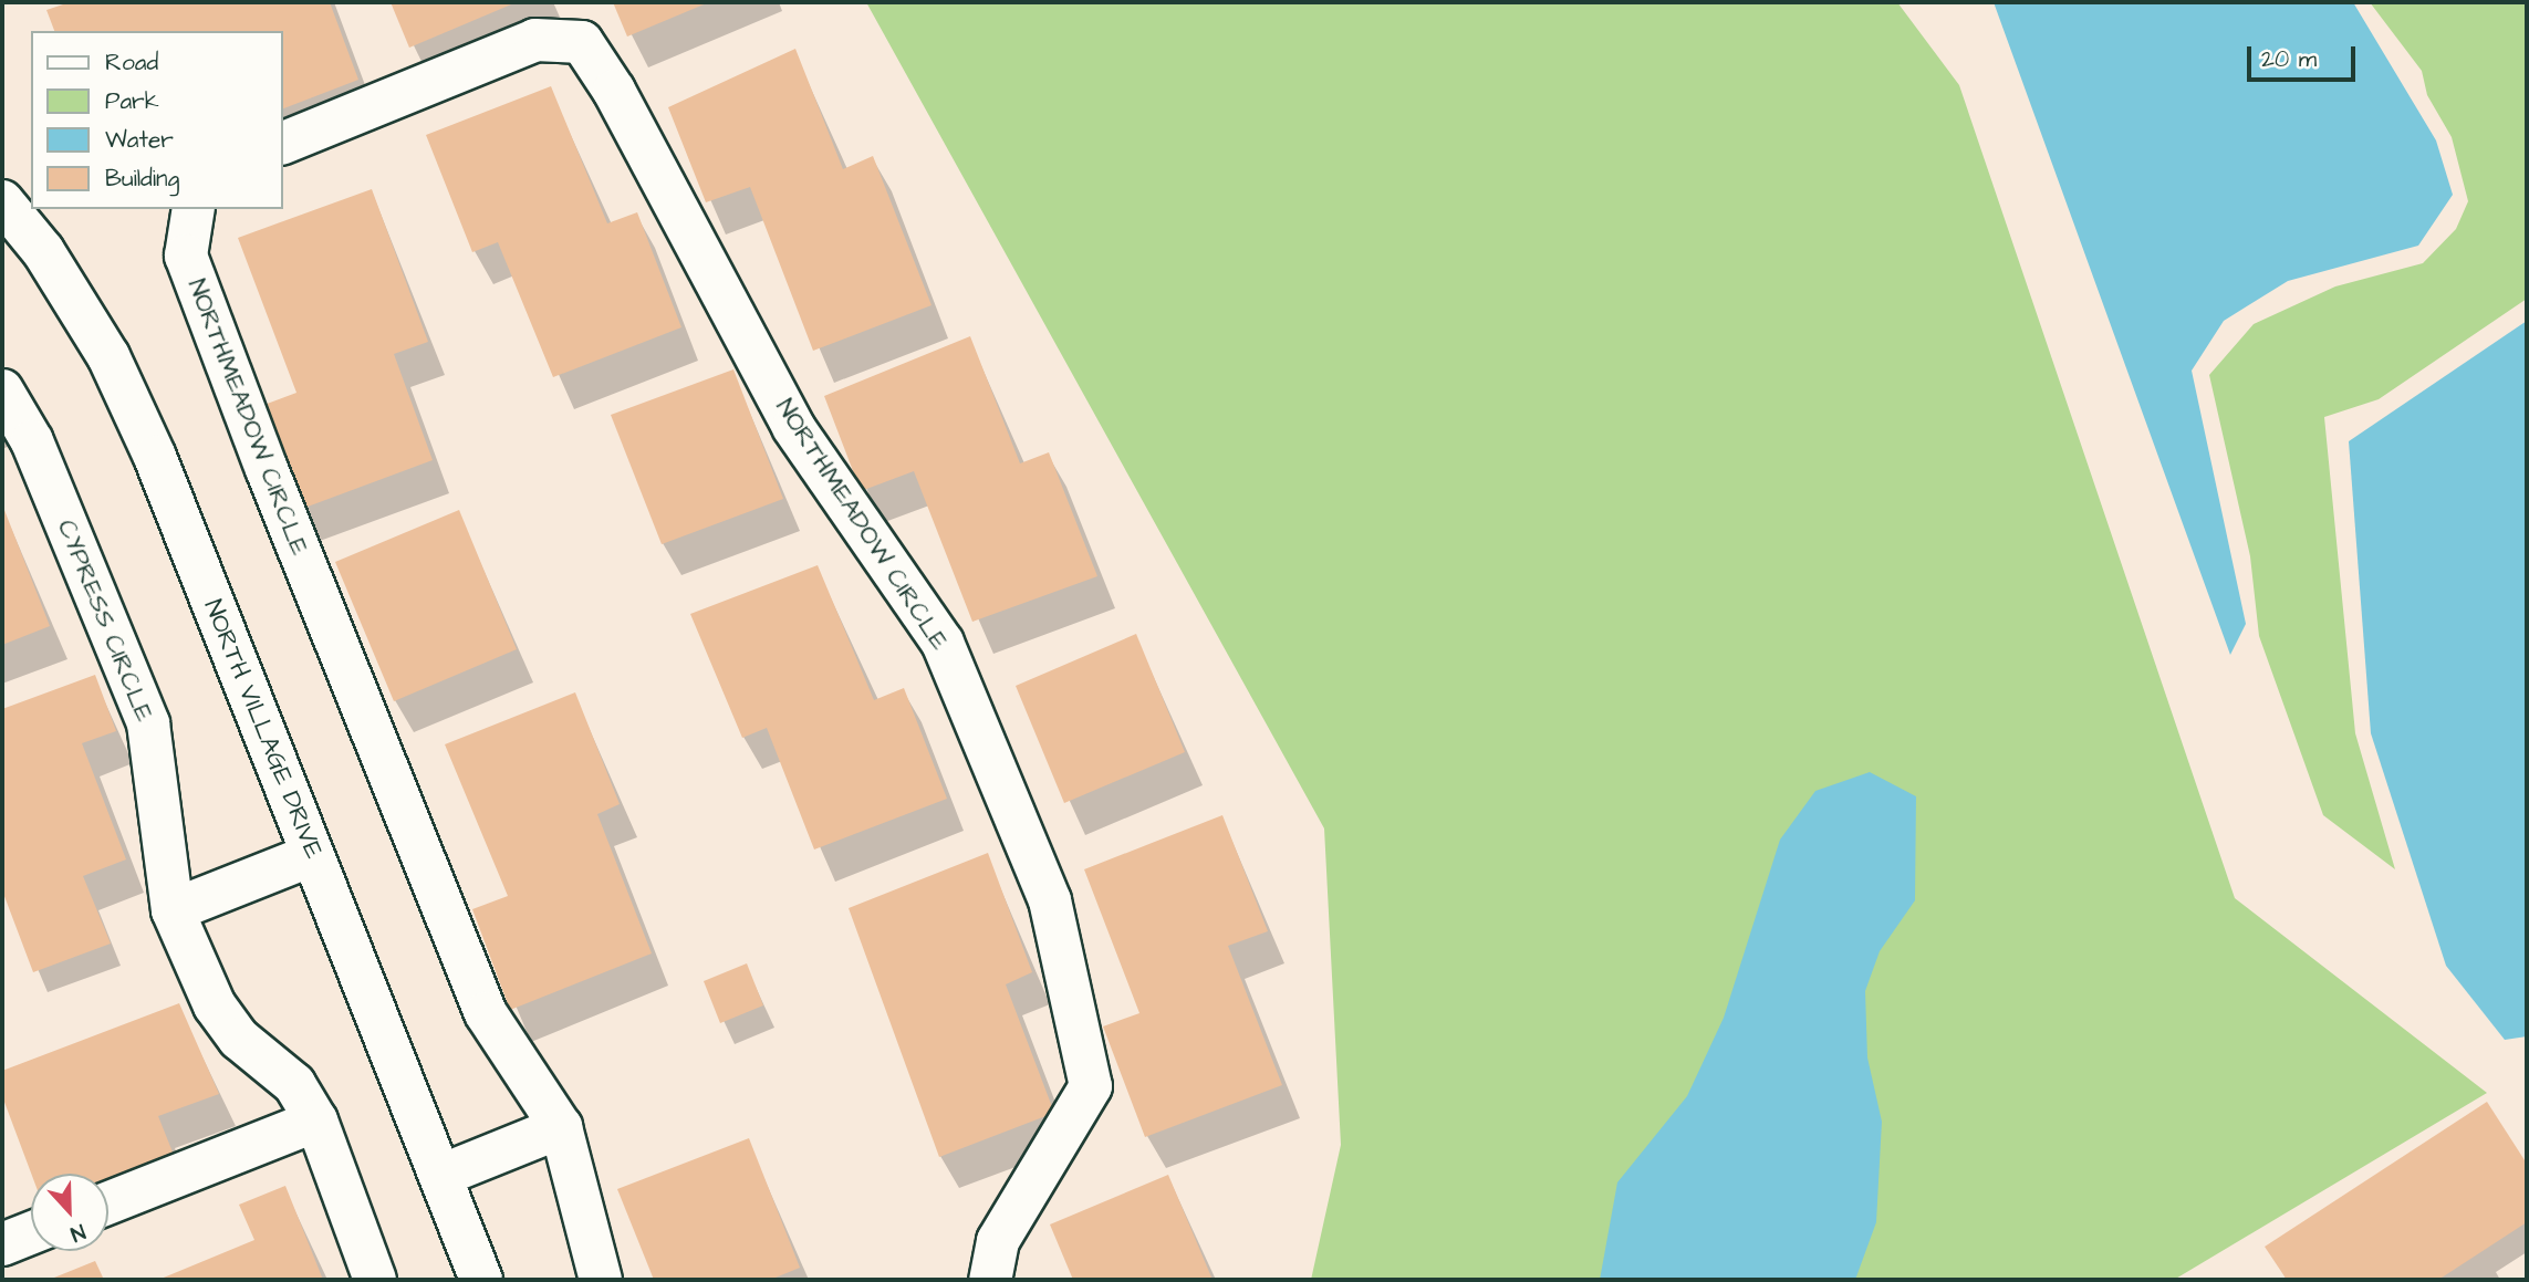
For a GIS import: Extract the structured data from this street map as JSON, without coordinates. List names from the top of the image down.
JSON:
{
  "streets": {
    "street": ["NORTHMEADOW CIRCLE", "CYPRESS CIRCLE", "NORTH VILLAGE DRIVE"]
  },
  "legend": [
    "Road",
    "Park",
    "Water",
    "Building"
  ],
  "scale_bar": "20 m",
  "north": "bottom"
}
